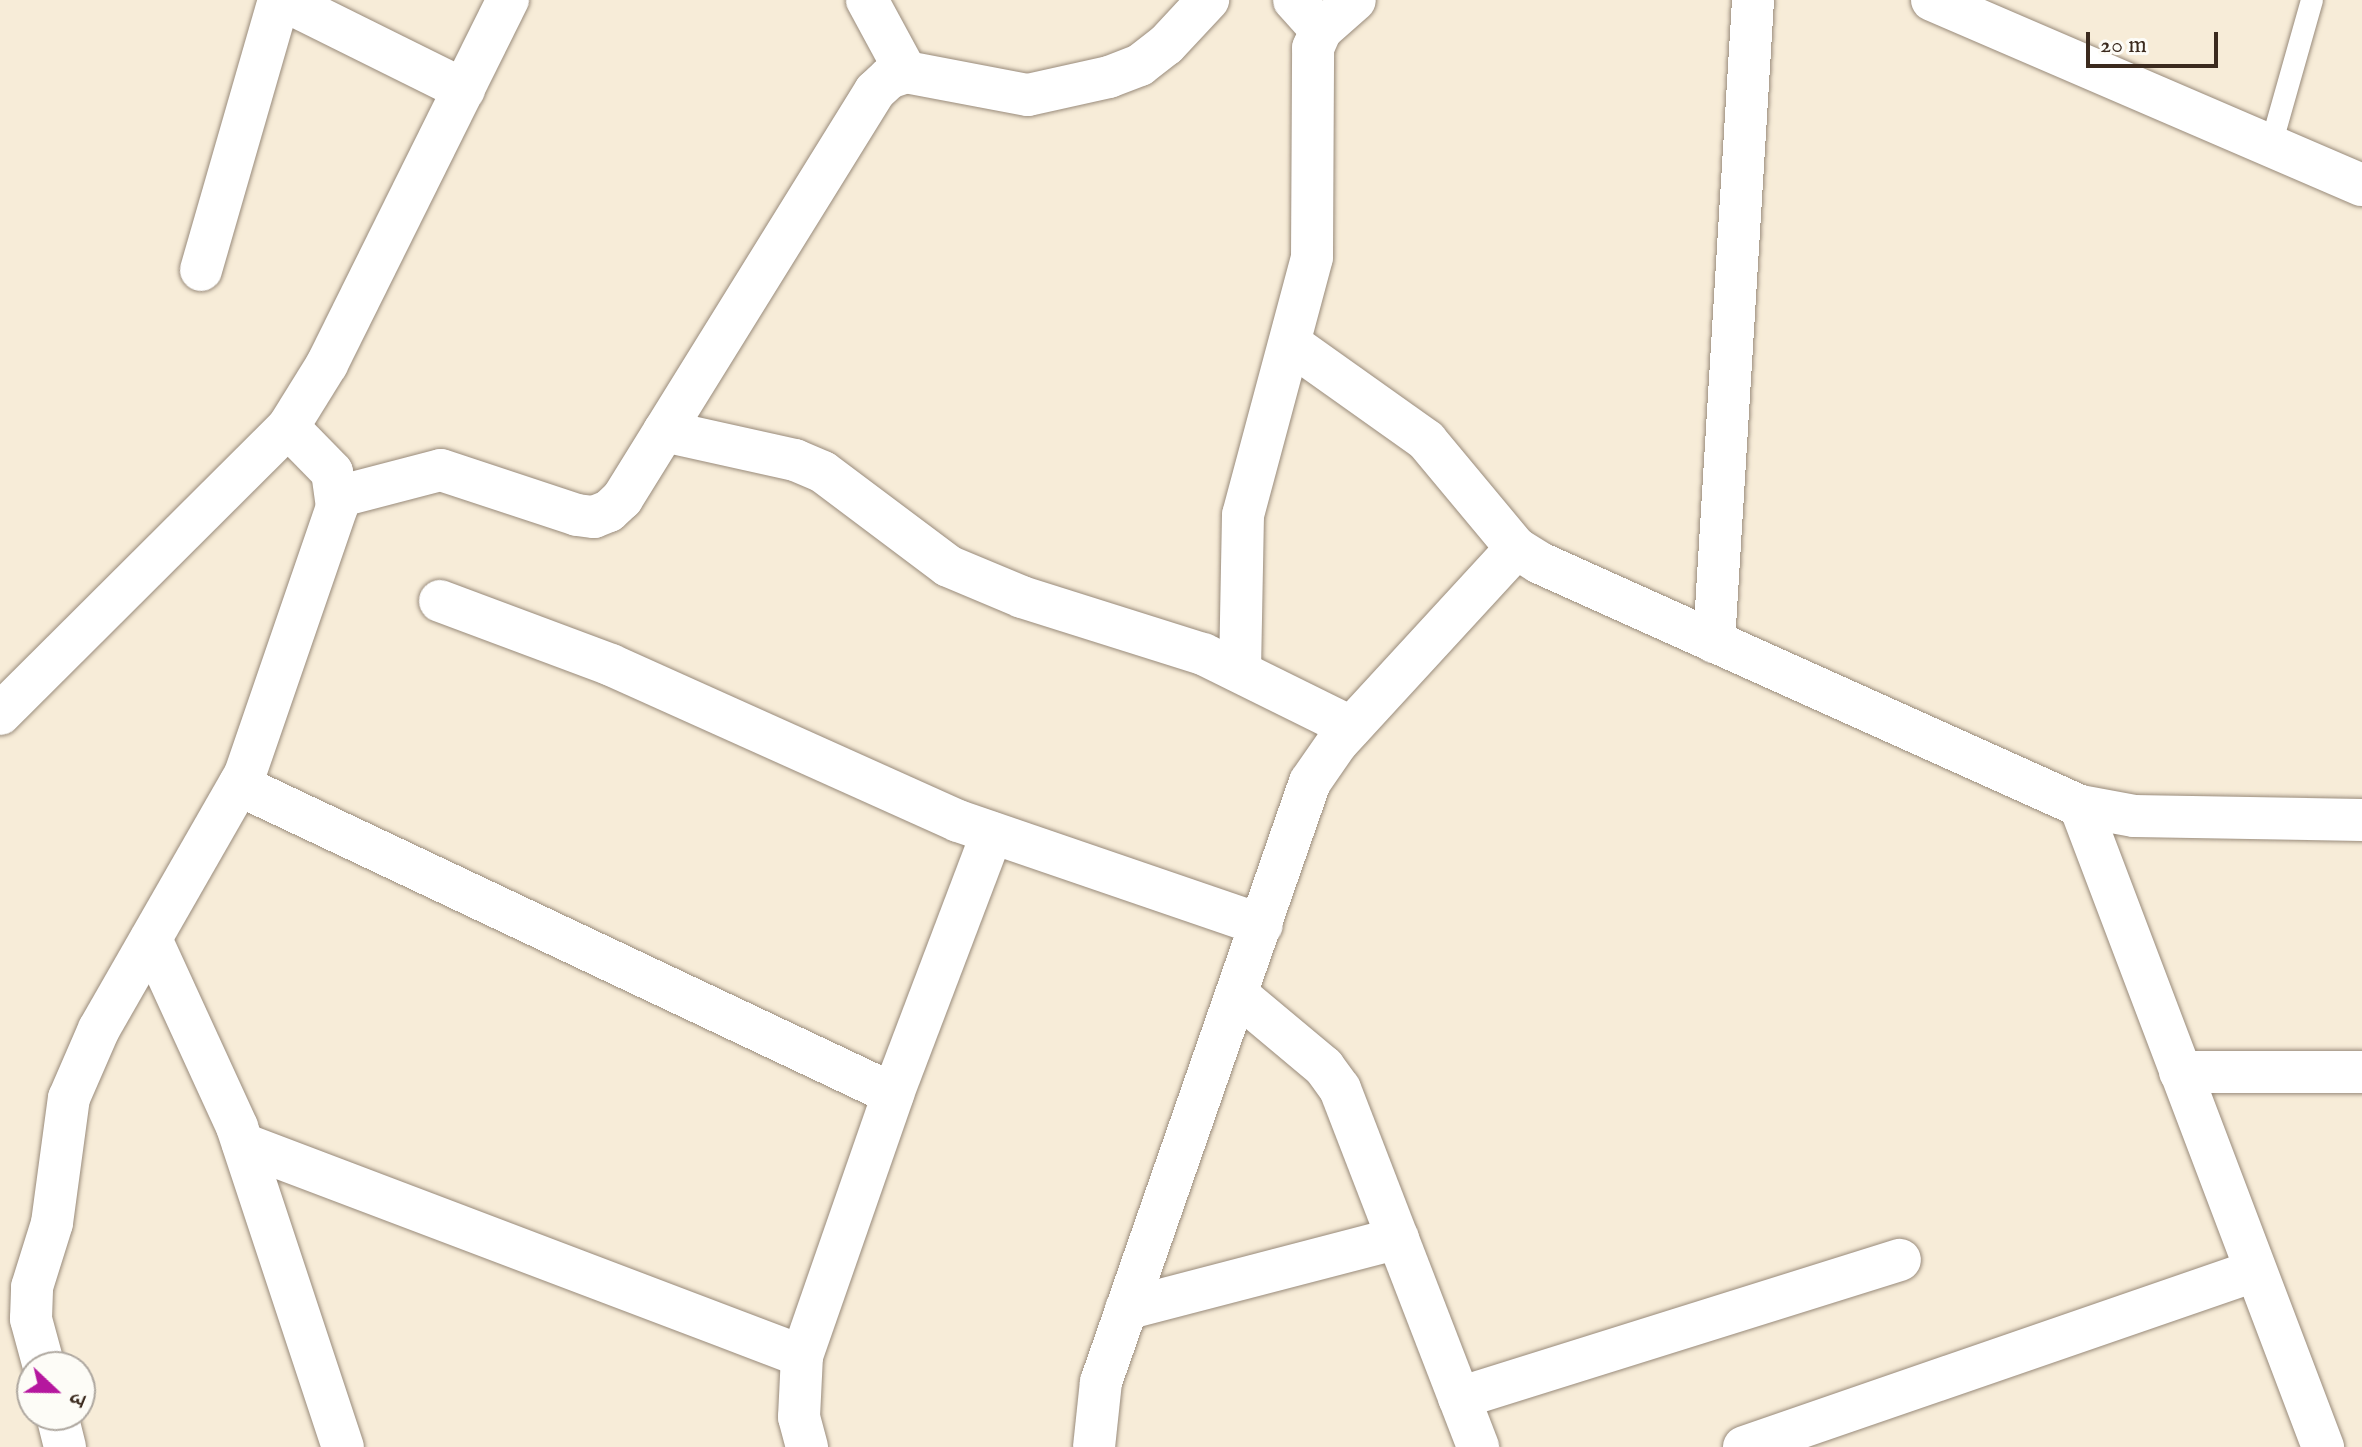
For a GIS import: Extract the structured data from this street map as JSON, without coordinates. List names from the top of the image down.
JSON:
{
  "scale_bar": "20 m",
  "north": "right"
}
